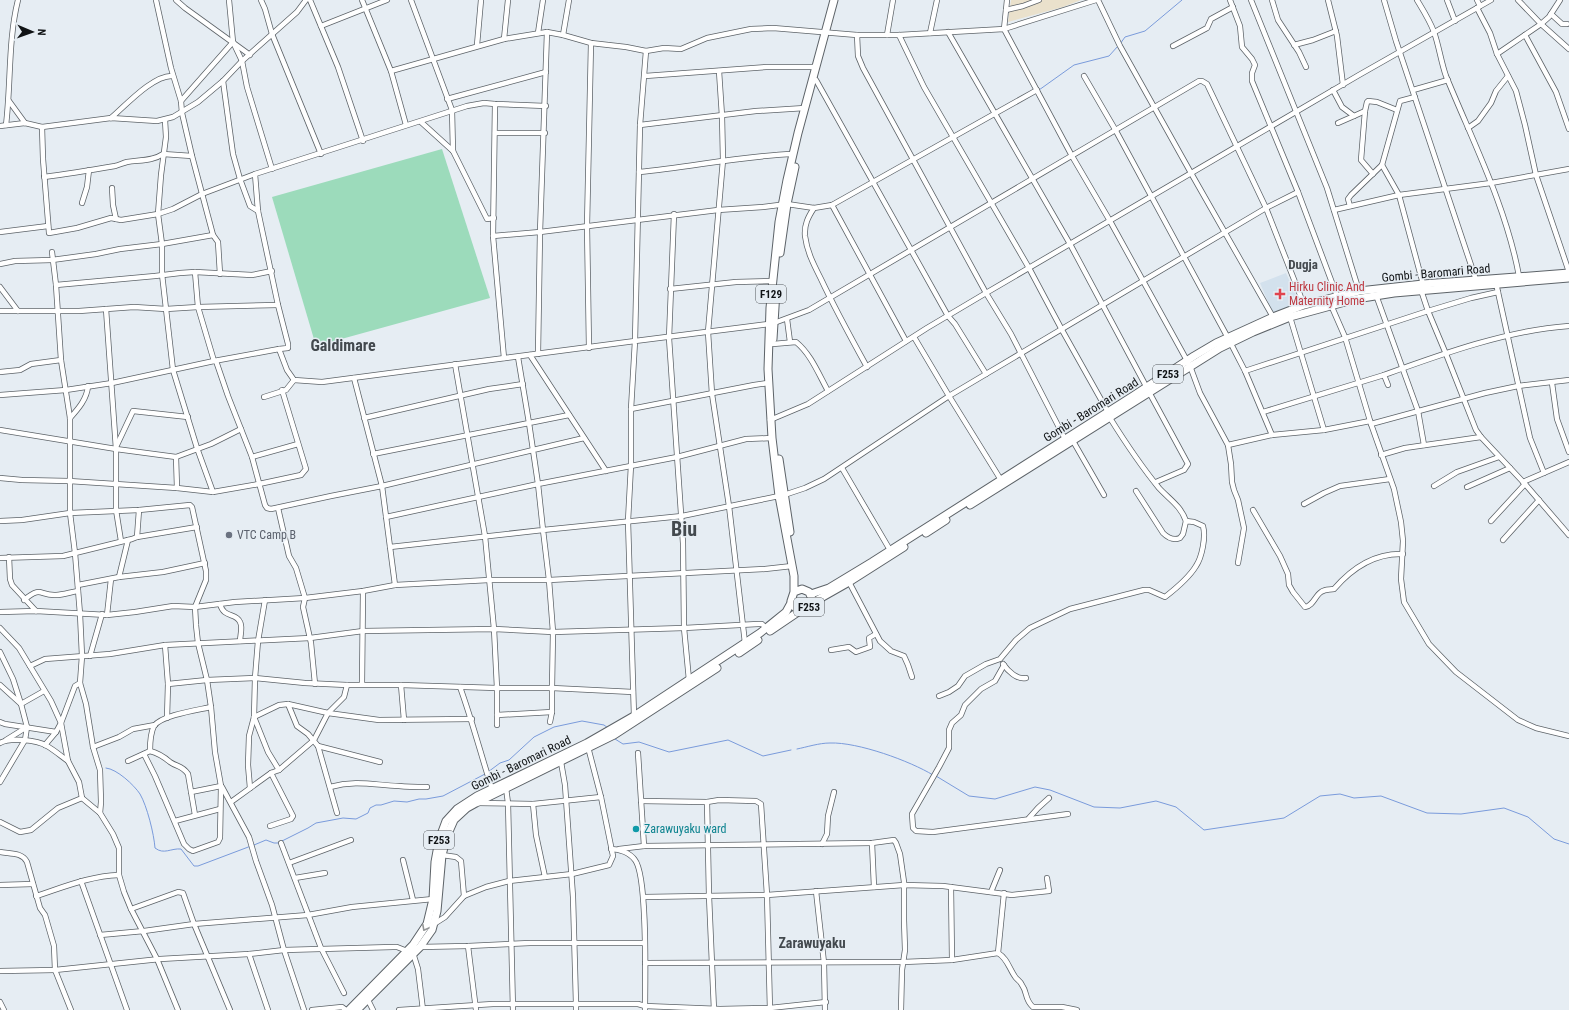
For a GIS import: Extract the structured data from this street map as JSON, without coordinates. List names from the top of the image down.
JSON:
{
  "streets": {
    "main road": ["Gombi - Baromari Road", "F129", "F253"]
  },
  "crossings": [
    ["Gombi - Baromari Road", "F129"],
    ["Gombi - Baromari Road", "F253"],
    ["F129", "F253"]
  ],
  "districts": [
    "Dugja",
    "Galdimare",
    "Biu",
    "Zarawuyaku"
  ],
  "places": {
    "health": ["Hirku Clinic And Maternity Home"],
    "other": ["VTC Camp B", "Zarawuyaku ward"]
  },
  "north": "right"
}
